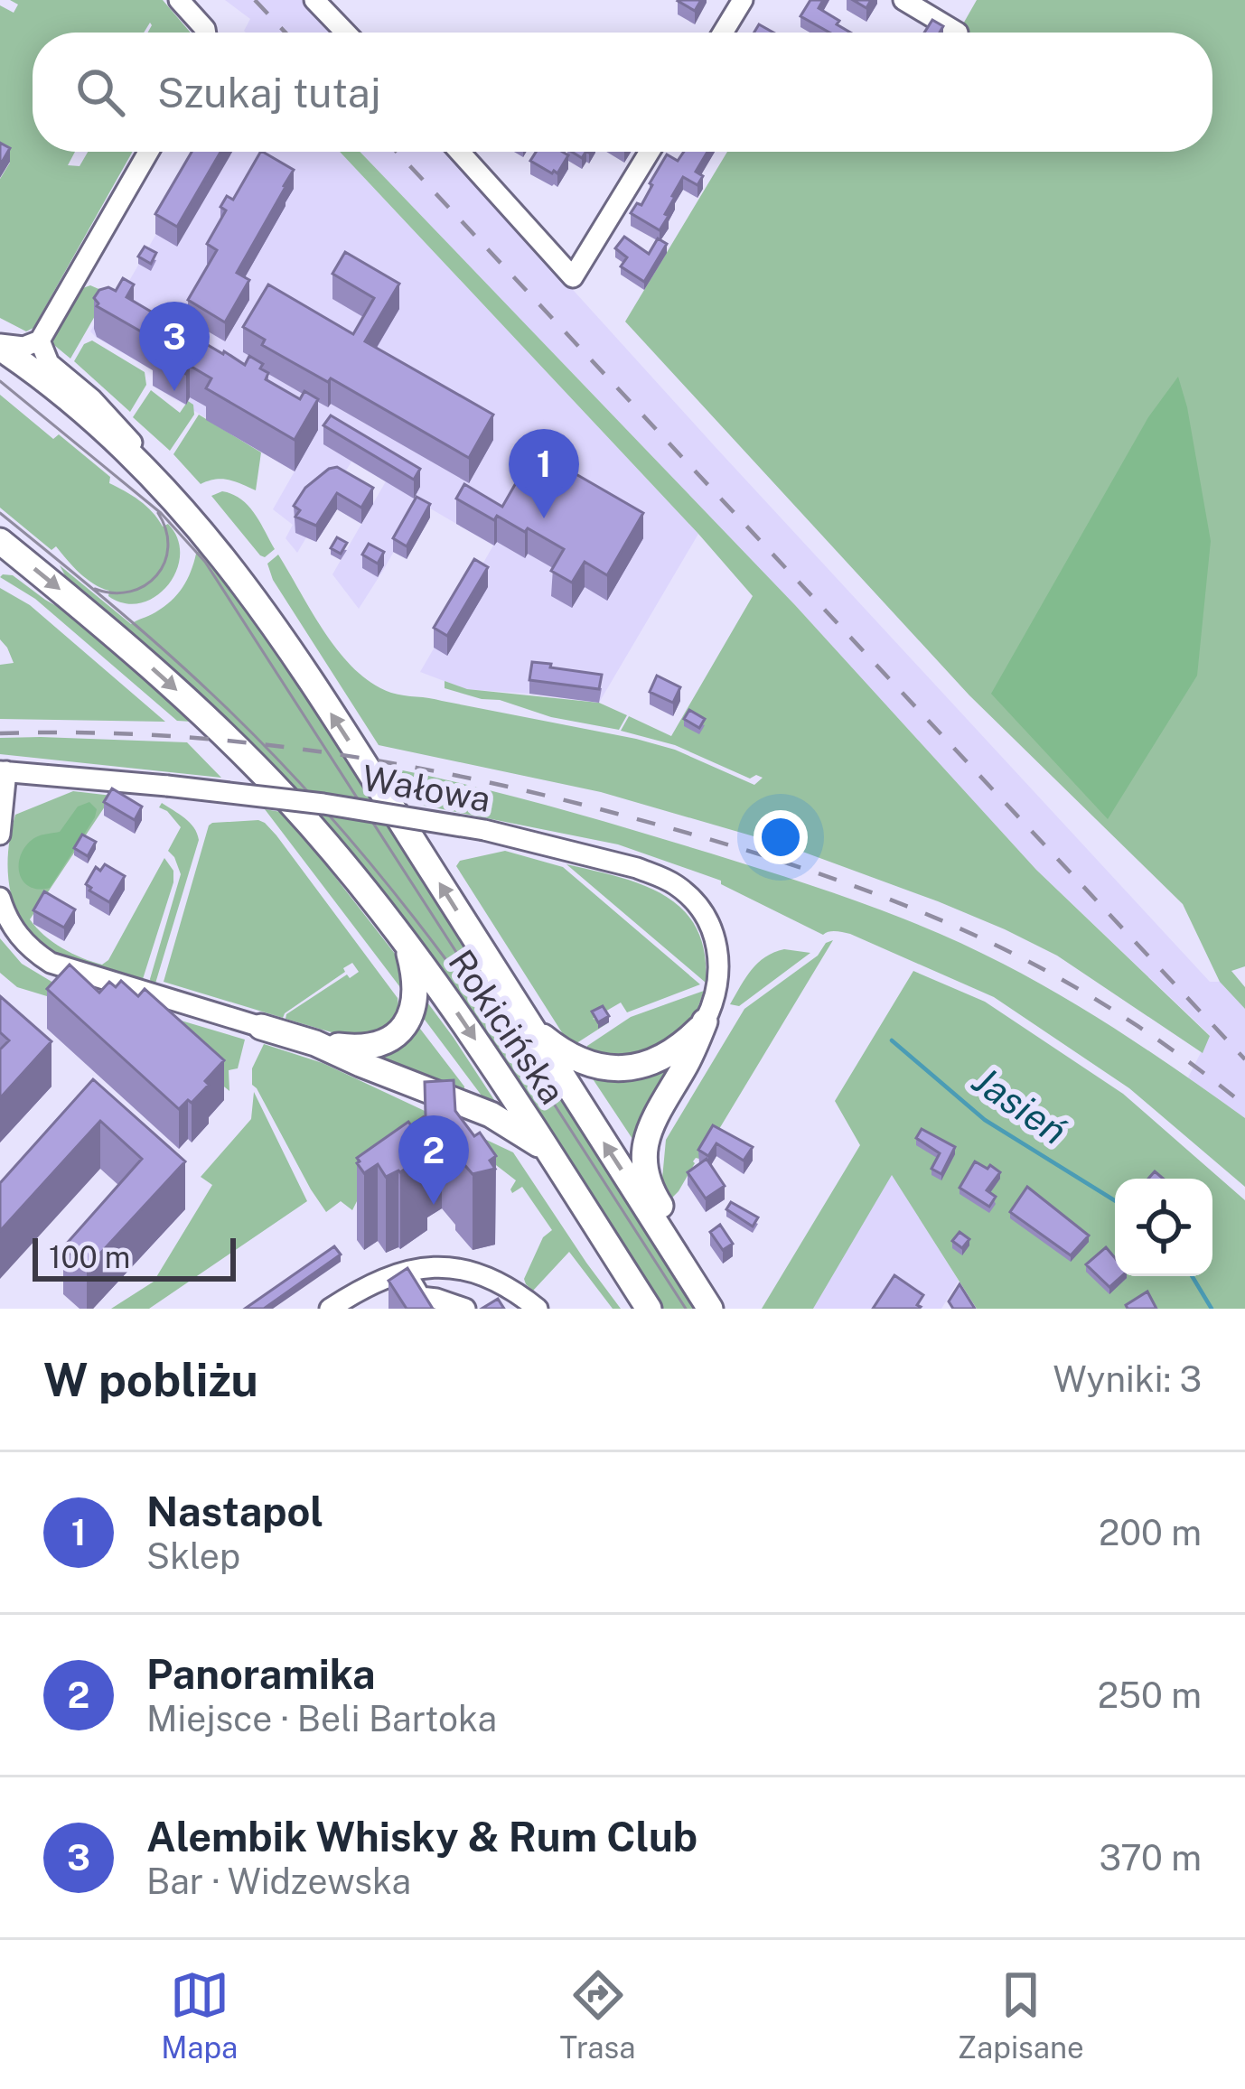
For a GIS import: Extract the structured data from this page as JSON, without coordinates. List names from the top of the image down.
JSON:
{
  "streets": {
    "main road": ["Rokicińska"],
    "street": ["Wałowa"]
  },
  "water": ["Jasień"],
  "scale_bar": "100 m",
  "page": {
    "search": "Szukaj tutaj",
    "pins": ["3", "1", "2"],
    "scale": "100 m",
    "heading": ["W pobliżu", "Wyniki: 3"],
    "list": [
      {
        "mark": "1",
        "name": "Nastapol",
        "note": "Sklep",
        "value": "200 m"
      },
      {
        "mark": "2",
        "name": "Panoramika",
        "note": "Miejsce · Beli Bartoka",
        "value": "250 m"
      },
      {
        "mark": "3",
        "name": "Alembik Whisky & Rum Club",
        "note": "Bar · Widzewska",
        "value": "370 m"
      }
    ],
    "nav": ["Mapa", "Trasa", "Zapisane"]
  }
}
